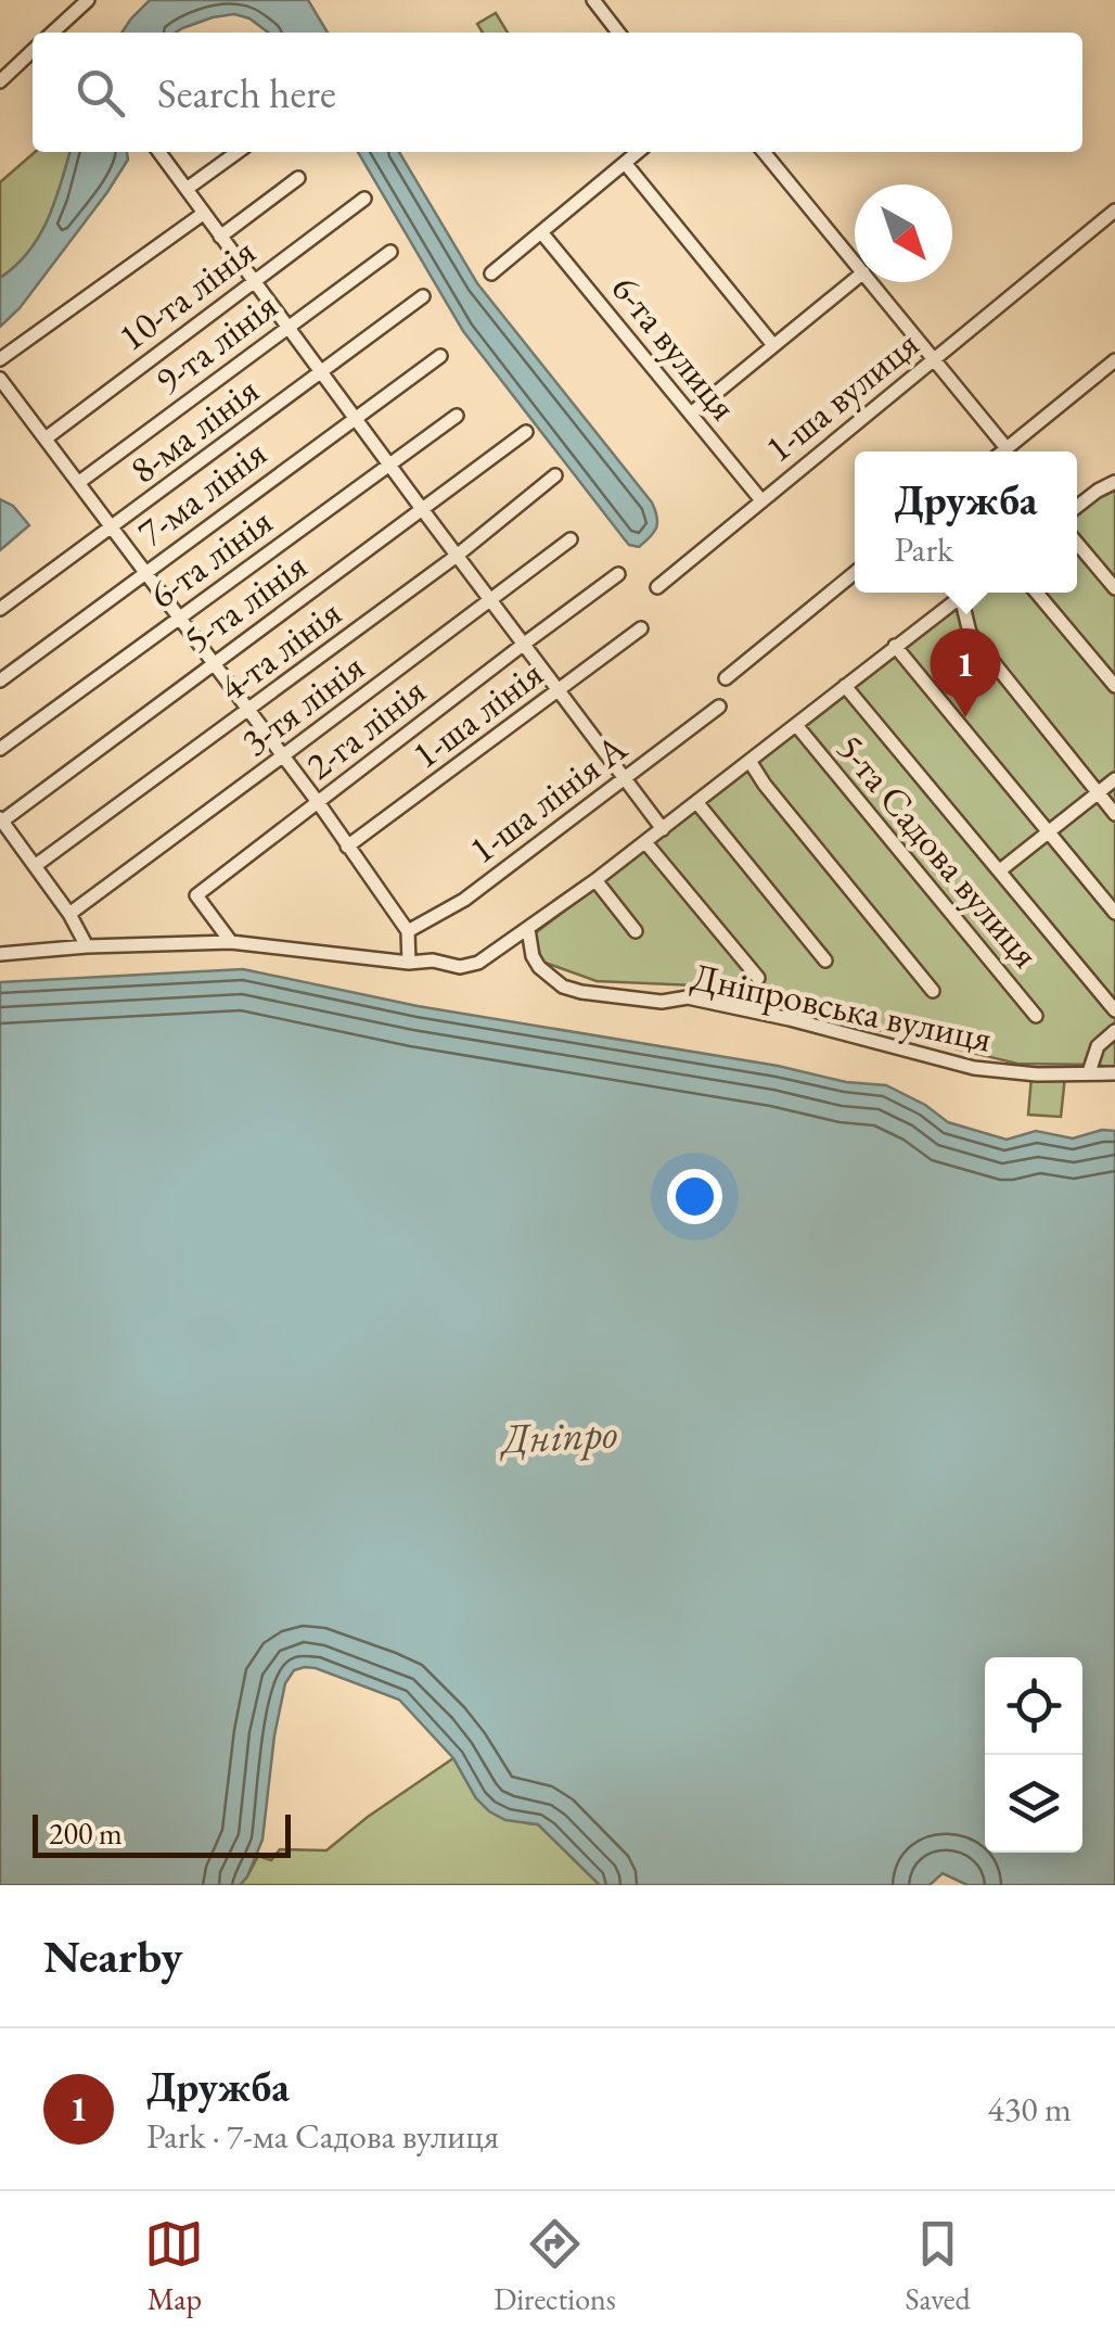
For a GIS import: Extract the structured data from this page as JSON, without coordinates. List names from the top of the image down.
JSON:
{
  "streets": {
    "street": [
      "10-та лінія",
      "9-та лінія",
      "6-та вулиця",
      "1-ша вулиця",
      "8-ма лінія",
      "7-ма лінія",
      "6-та лінія",
      "5-та лінія",
      "4-та лінія",
      "3-тя лінія",
      "1-ша лінія",
      "2-га лінія",
      "1-ша лінія А",
      "5-та Садова вулиця",
      "Дніпровська вулиця"
    ]
  },
  "crossings": [
    ["6-та вулиця", "1-ша вулиця"]
  ],
  "water": ["Дніпро"],
  "scale_bar": "200 m",
  "north": "bottom right",
  "page": {
    "search": "Search here",
    "popup": ["Дружба", "Park"],
    "pins": "1",
    "scale": "200 m",
    "heading": "Nearby",
    "list": [
      {
        "mark": "1",
        "name": "Дружба",
        "note": "Park · 7-ма Садова вулиця",
        "value": "430 m"
      }
    ],
    "nav": ["Map", "Directions", "Saved"]
  }
}
